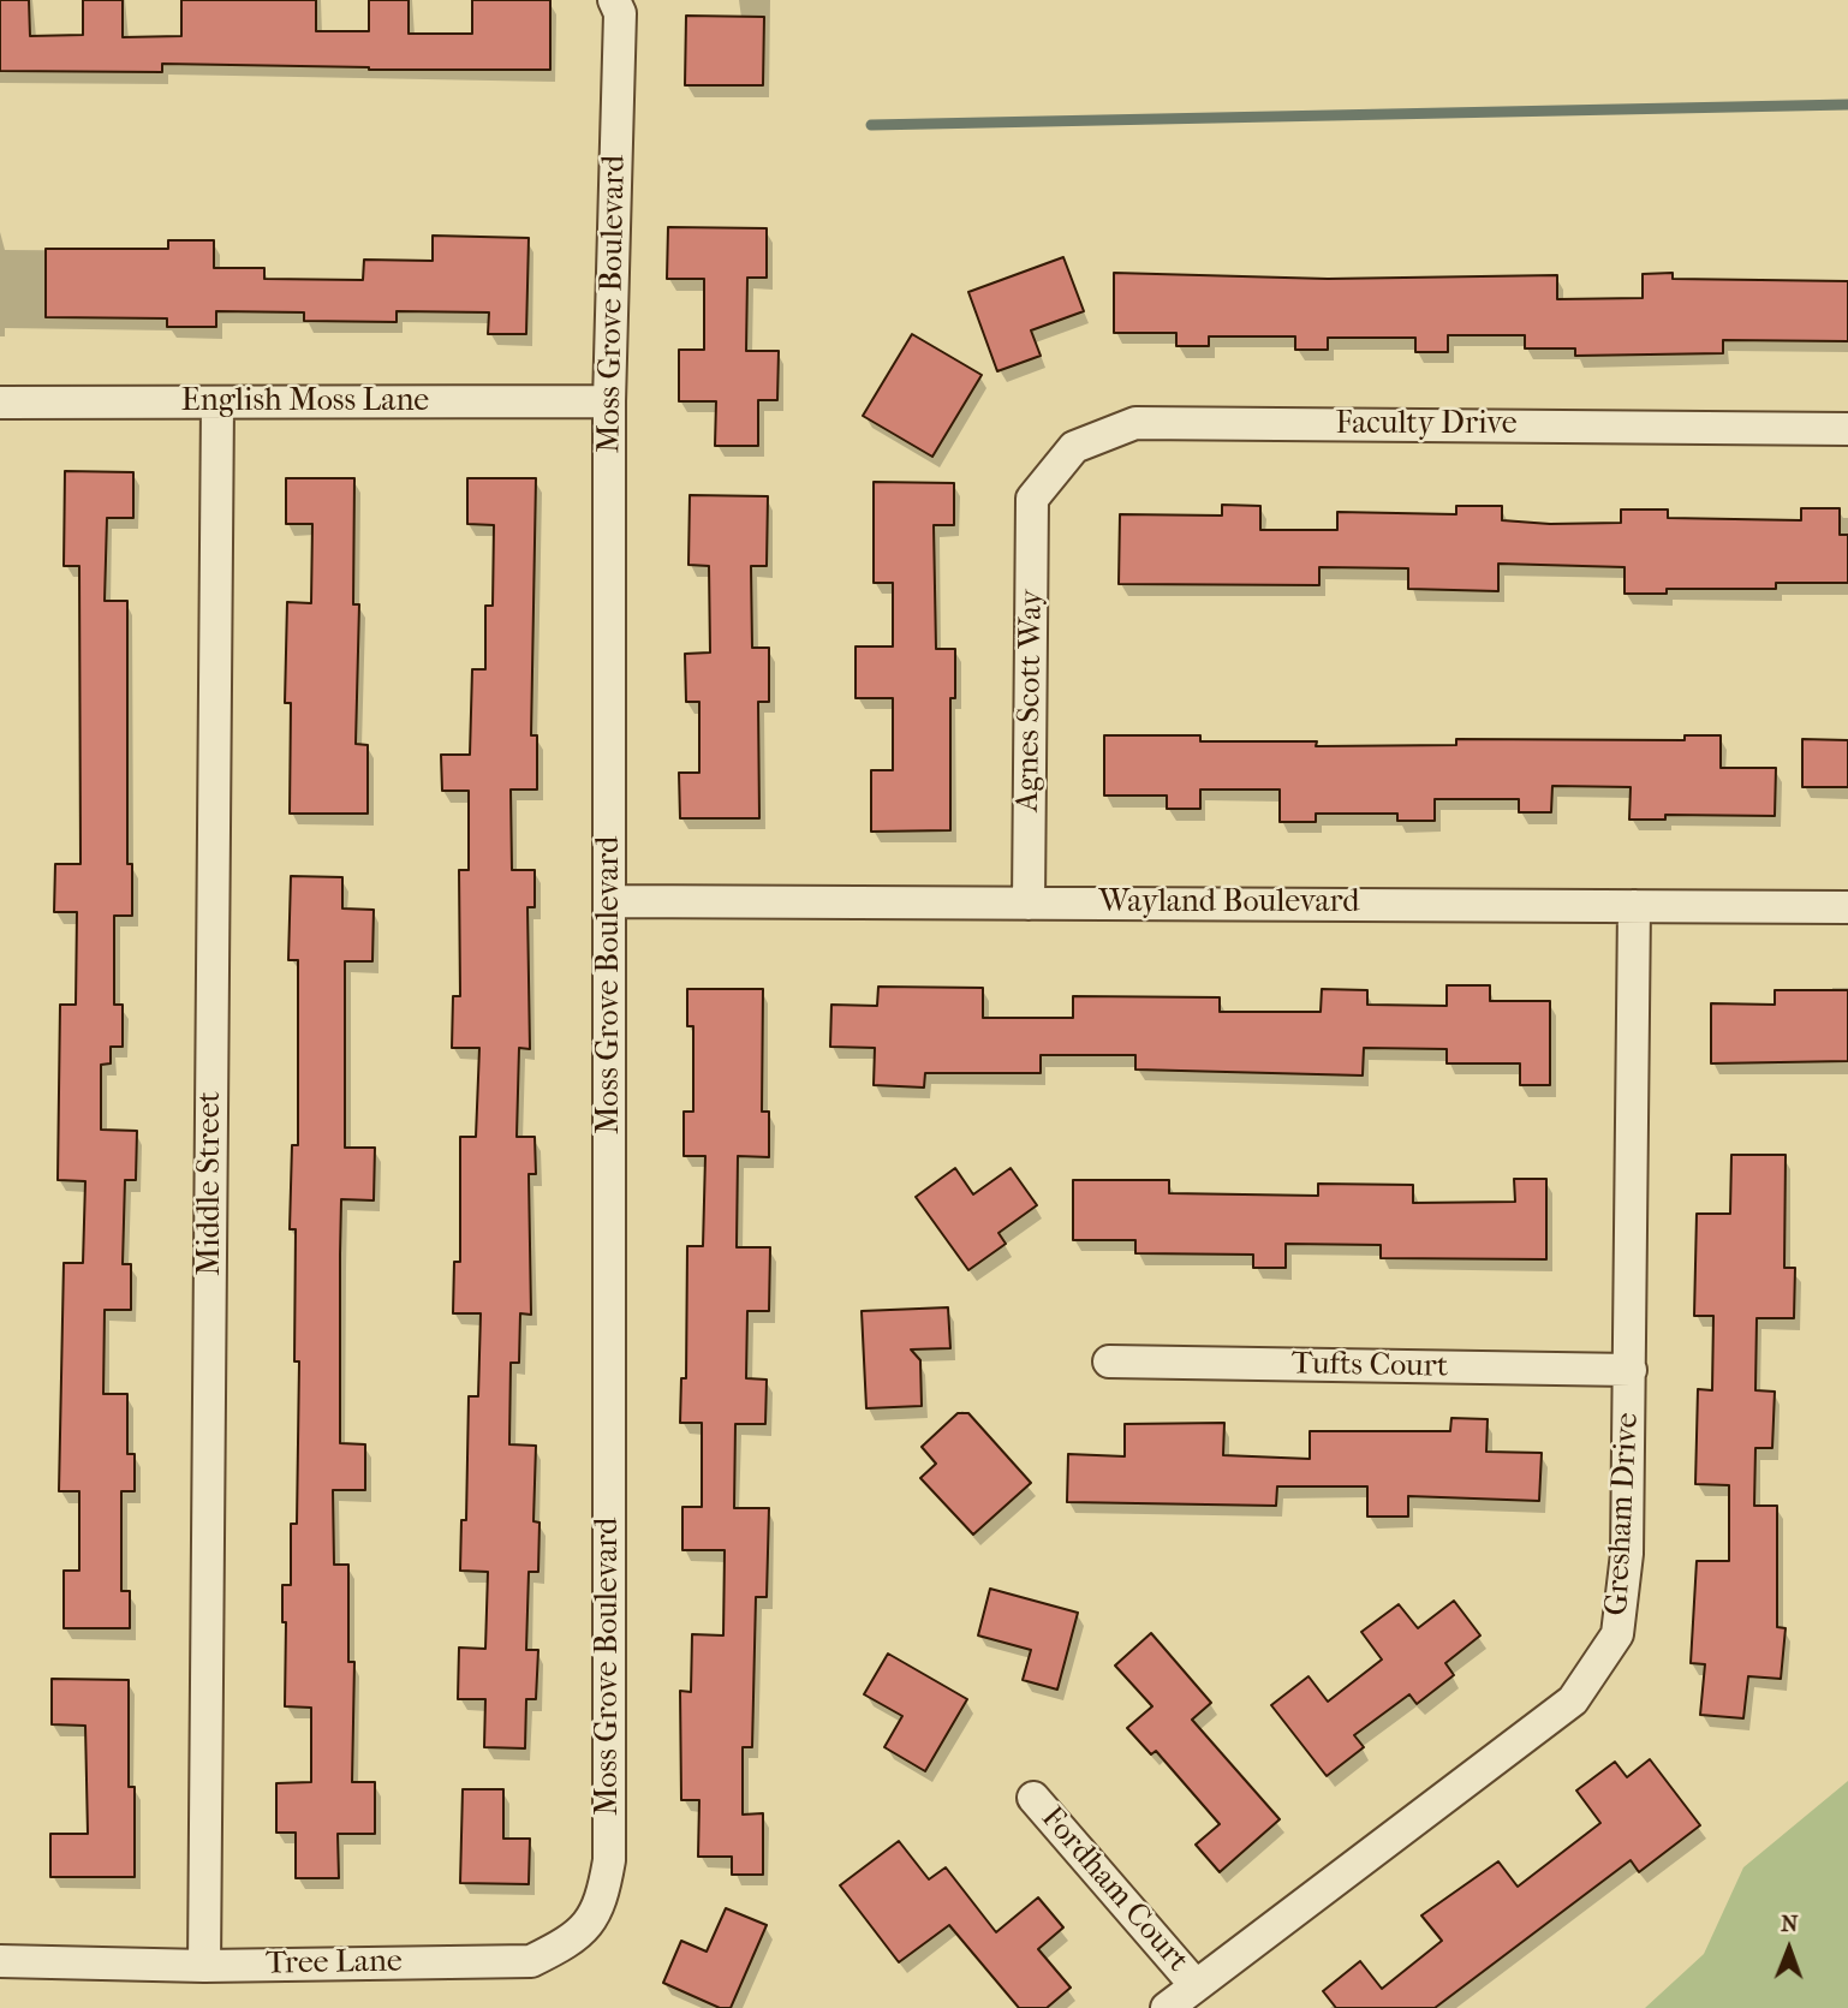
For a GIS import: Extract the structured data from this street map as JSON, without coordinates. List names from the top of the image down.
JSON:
{
  "streets": {
    "street": [
      "Moss Grove Boulevard",
      "English Moss Lane",
      "Faculty Drive",
      "Agnes Scott Way",
      "Wayland Boulevard",
      "Middle Street",
      "Tufts Court",
      "Gresham Drive",
      "Fordham Court",
      "Tree Lane"
    ]
  },
  "crossings": [
    ["Moss Grove Boulevard", "English Moss Lane"],
    ["Moss Grove Boulevard", "Wayland Boulevard"],
    ["Moss Grove Boulevard", "Tree Lane"],
    ["English Moss Lane", "Middle Street"],
    ["Faculty Drive", "Agnes Scott Way"],
    ["Agnes Scott Way", "Wayland Boulevard"],
    ["Wayland Boulevard", "Gresham Drive"],
    ["Middle Street", "Tree Lane"],
    ["Tufts Court", "Gresham Drive"],
    ["Gresham Drive", "Fordham Court"]
  ],
  "north": "top"
}
